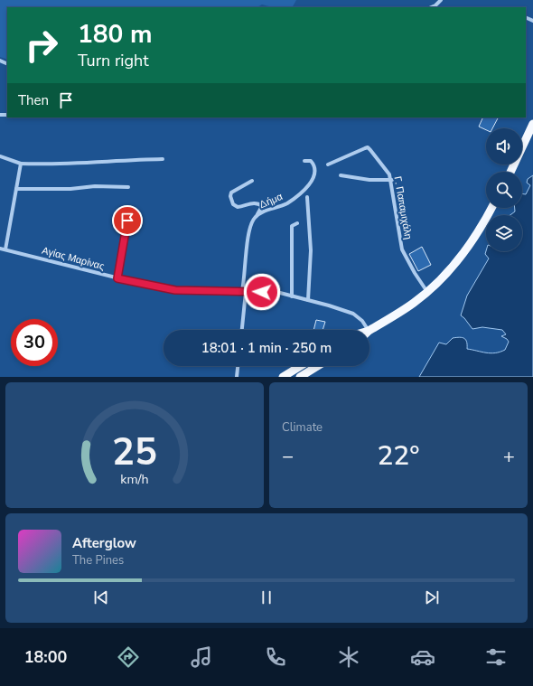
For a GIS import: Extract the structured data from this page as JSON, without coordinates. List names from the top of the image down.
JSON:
{
  "streets": {
    "street": ["Δήμα", "Γ. Παπαμιχάλη", "Αγίας Μαρίνας"]
  },
  "crossings": [
    ["Δήμα", "Αγίας Μαρίνας"]
  ],
  "page": {
    "turn": ["180 m", "Turn right"],
    "then": "Then",
    "limit": "30",
    "trip": "18:01 · 1 min · 250 m",
    "tile": "Climate",
    "heat": ["−", "22°", "+"],
    "song": ["Afterglow", "The Pines"],
    "tabs": "18:00",
    "gauge": ["25", "km/h"]
  }
}
